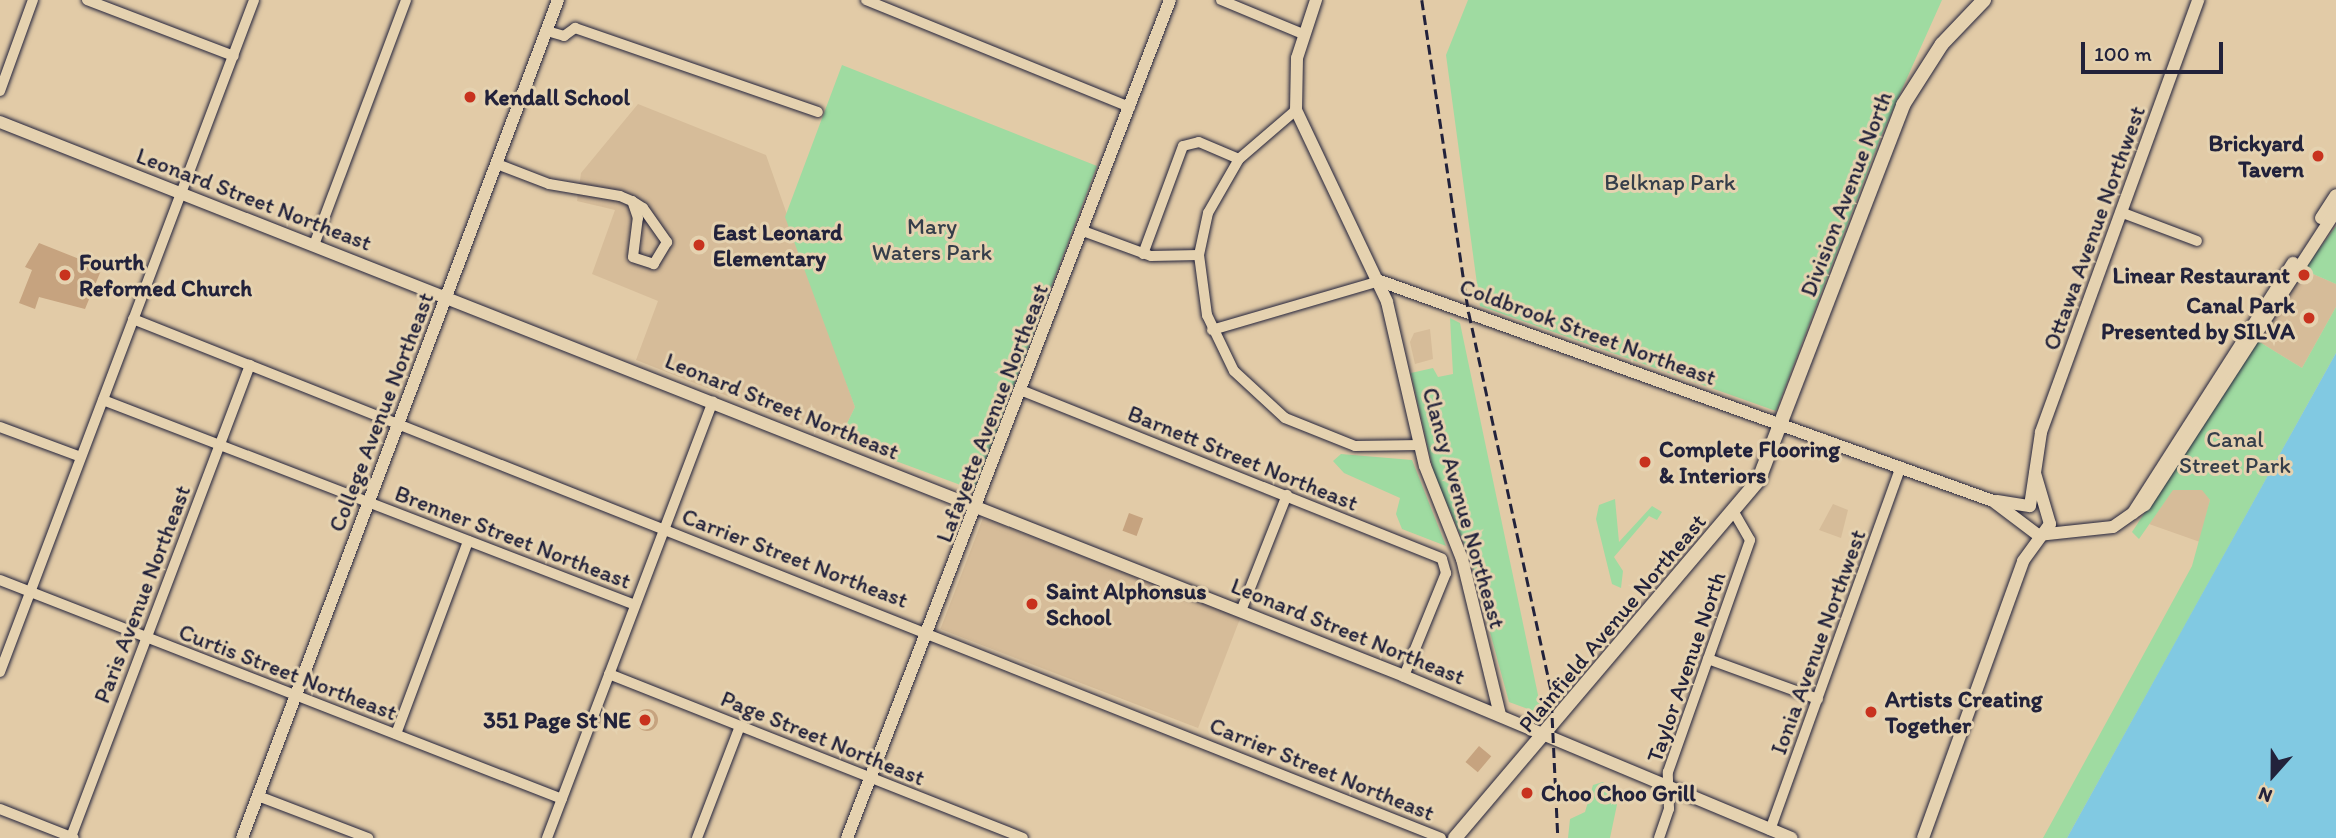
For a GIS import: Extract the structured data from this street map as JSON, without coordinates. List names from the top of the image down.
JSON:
{
  "streets": {
    "main road": [
      "Division Avenue North",
      "Leonard Street Northeast",
      "Ottawa Avenue Northwest",
      "Coldbrook Street Northeast",
      "College Avenue Northeast",
      "Lafayette Avenue Northeast",
      "Clancy Avenue Northeast",
      "Plainfield Avenue Northeast"
    ],
    "street": [
      "Barnett Street Northeast",
      "Brenner Street Northeast",
      "Carrier Street Northeast",
      "Paris Avenue Northeast",
      "Ionia Avenue Northwest",
      "Taylor Avenue North",
      "Curtis Street Northeast",
      "Page Street Northeast"
    ]
  },
  "crossings": [
    ["Division Avenue North", "Coldbrook Street Northeast"],
    ["Division Avenue North", "Plainfield Avenue Northeast"],
    ["Leonard Street Northeast", "College Avenue Northeast"],
    ["Leonard Street Northeast", "Lafayette Avenue Northeast"],
    ["Leonard Street Northeast", "Barnett Street Northeast"],
    ["Leonard Street Northeast", "Clancy Avenue Northeast"],
    ["Leonard Street Northeast", "Plainfield Avenue Northeast"],
    ["Leonard Street Northeast", "Ionia Avenue Northwest"],
    ["Leonard Street Northeast", "Taylor Avenue North"],
    ["Coldbrook Street Northeast", "Clancy Avenue Northeast"],
    ["Coldbrook Street Northeast", "Plainfield Avenue Northeast"],
    ["Coldbrook Street Northeast", "Ionia Avenue Northwest"],
    ["College Avenue Northeast", "Brenner Street Northeast"],
    ["College Avenue Northeast", "Carrier Street Northeast"],
    ["College Avenue Northeast", "Curtis Street Northeast"],
    ["Lafayette Avenue Northeast", "Barnett Street Northeast"],
    ["Lafayette Avenue Northeast", "Carrier Street Northeast"],
    ["Lafayette Avenue Northeast", "Page Street Northeast"],
    ["Brenner Street Northeast", "Paris Avenue Northeast"],
    ["Carrier Street Northeast", "Paris Avenue Northeast"],
    ["Paris Avenue Northeast", "Curtis Street Northeast"],
    ["Plainfield Avenue Northeast", "Taylor Avenue North"]
  ],
  "parks": ["Belknap Park", "Mary Waters Park", "Canal Street Park"],
  "places": [
    "Kendall School",
    "Brickyard Tavern",
    "East Leonard Elementary",
    "Fourth Reformed Church",
    "Linear Restaurant",
    "Canal Park Presented by SILVA",
    "Complete Flooring & Interiors",
    "Saint Alphonsus School",
    "Artists Creating Together",
    "351 Page St NE",
    "Choo Choo Grill"
  ],
  "scale_bar": "100 m",
  "north": "bottom"
}
